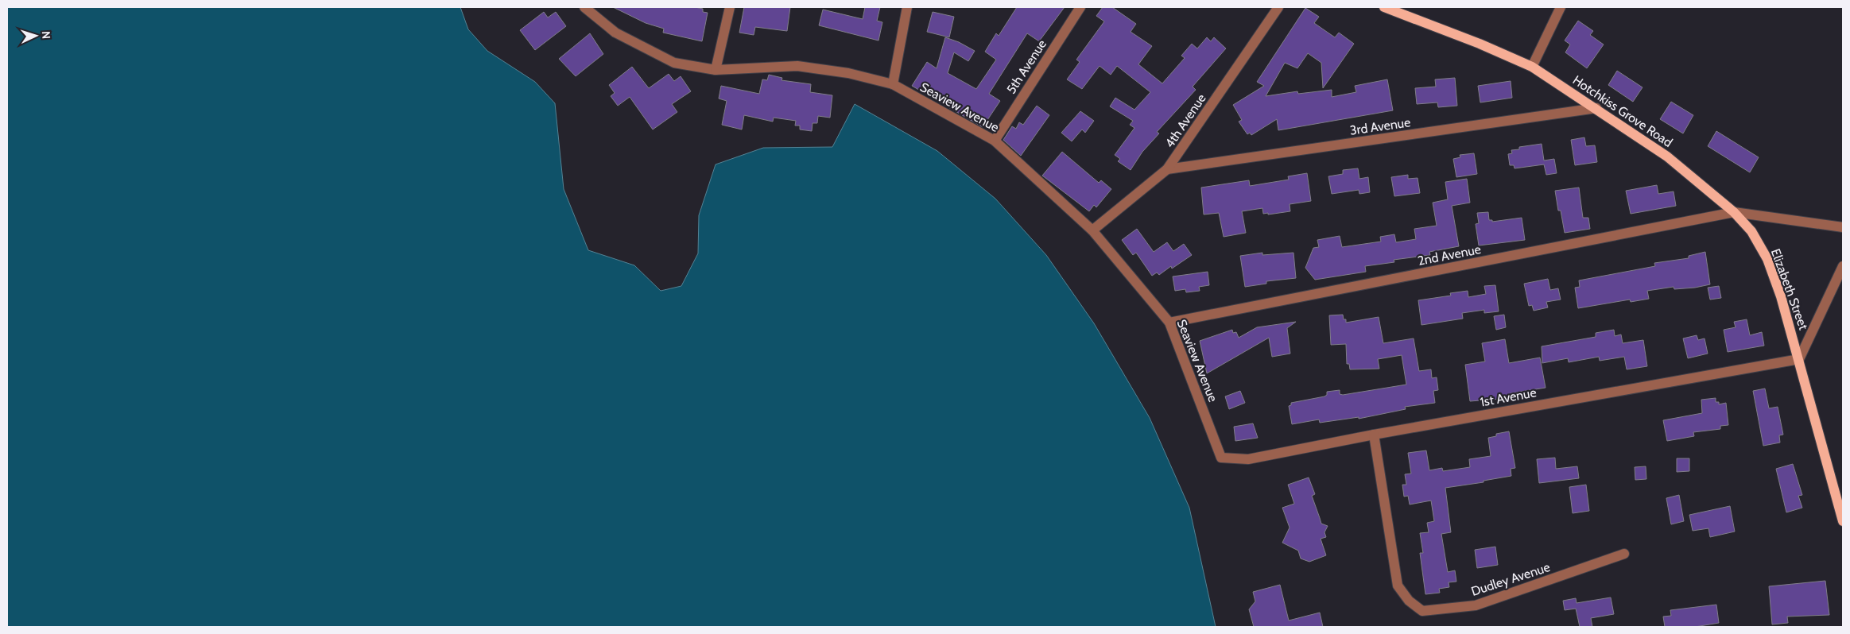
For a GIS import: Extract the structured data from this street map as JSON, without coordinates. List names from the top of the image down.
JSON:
{
  "streets": {
    "main road": ["Hotchkiss Grove Road", "Elizabeth Street"],
    "street": [
      "5th Avenue",
      "Seaview Avenue",
      "4th Avenue",
      "3rd Avenue",
      "2nd Avenue",
      "1st Avenue",
      "Dudley Avenue"
    ]
  },
  "crossings": [
    ["5th Avenue", "Seaview Avenue"],
    ["Seaview Avenue", "4th Avenue"],
    ["Seaview Avenue", "2nd Avenue"],
    ["Seaview Avenue", "1st Avenue"],
    ["Hotchkiss Grove Road", "3rd Avenue"],
    ["Hotchkiss Grove Road", "2nd Avenue"],
    ["Hotchkiss Grove Road", "Elizabeth Street"],
    ["4th Avenue", "3rd Avenue"],
    ["2nd Avenue", "Elizabeth Street"],
    ["Elizabeth Street", "1st Avenue"],
    ["1st Avenue", "Dudley Avenue"]
  ],
  "north": "right"
}
